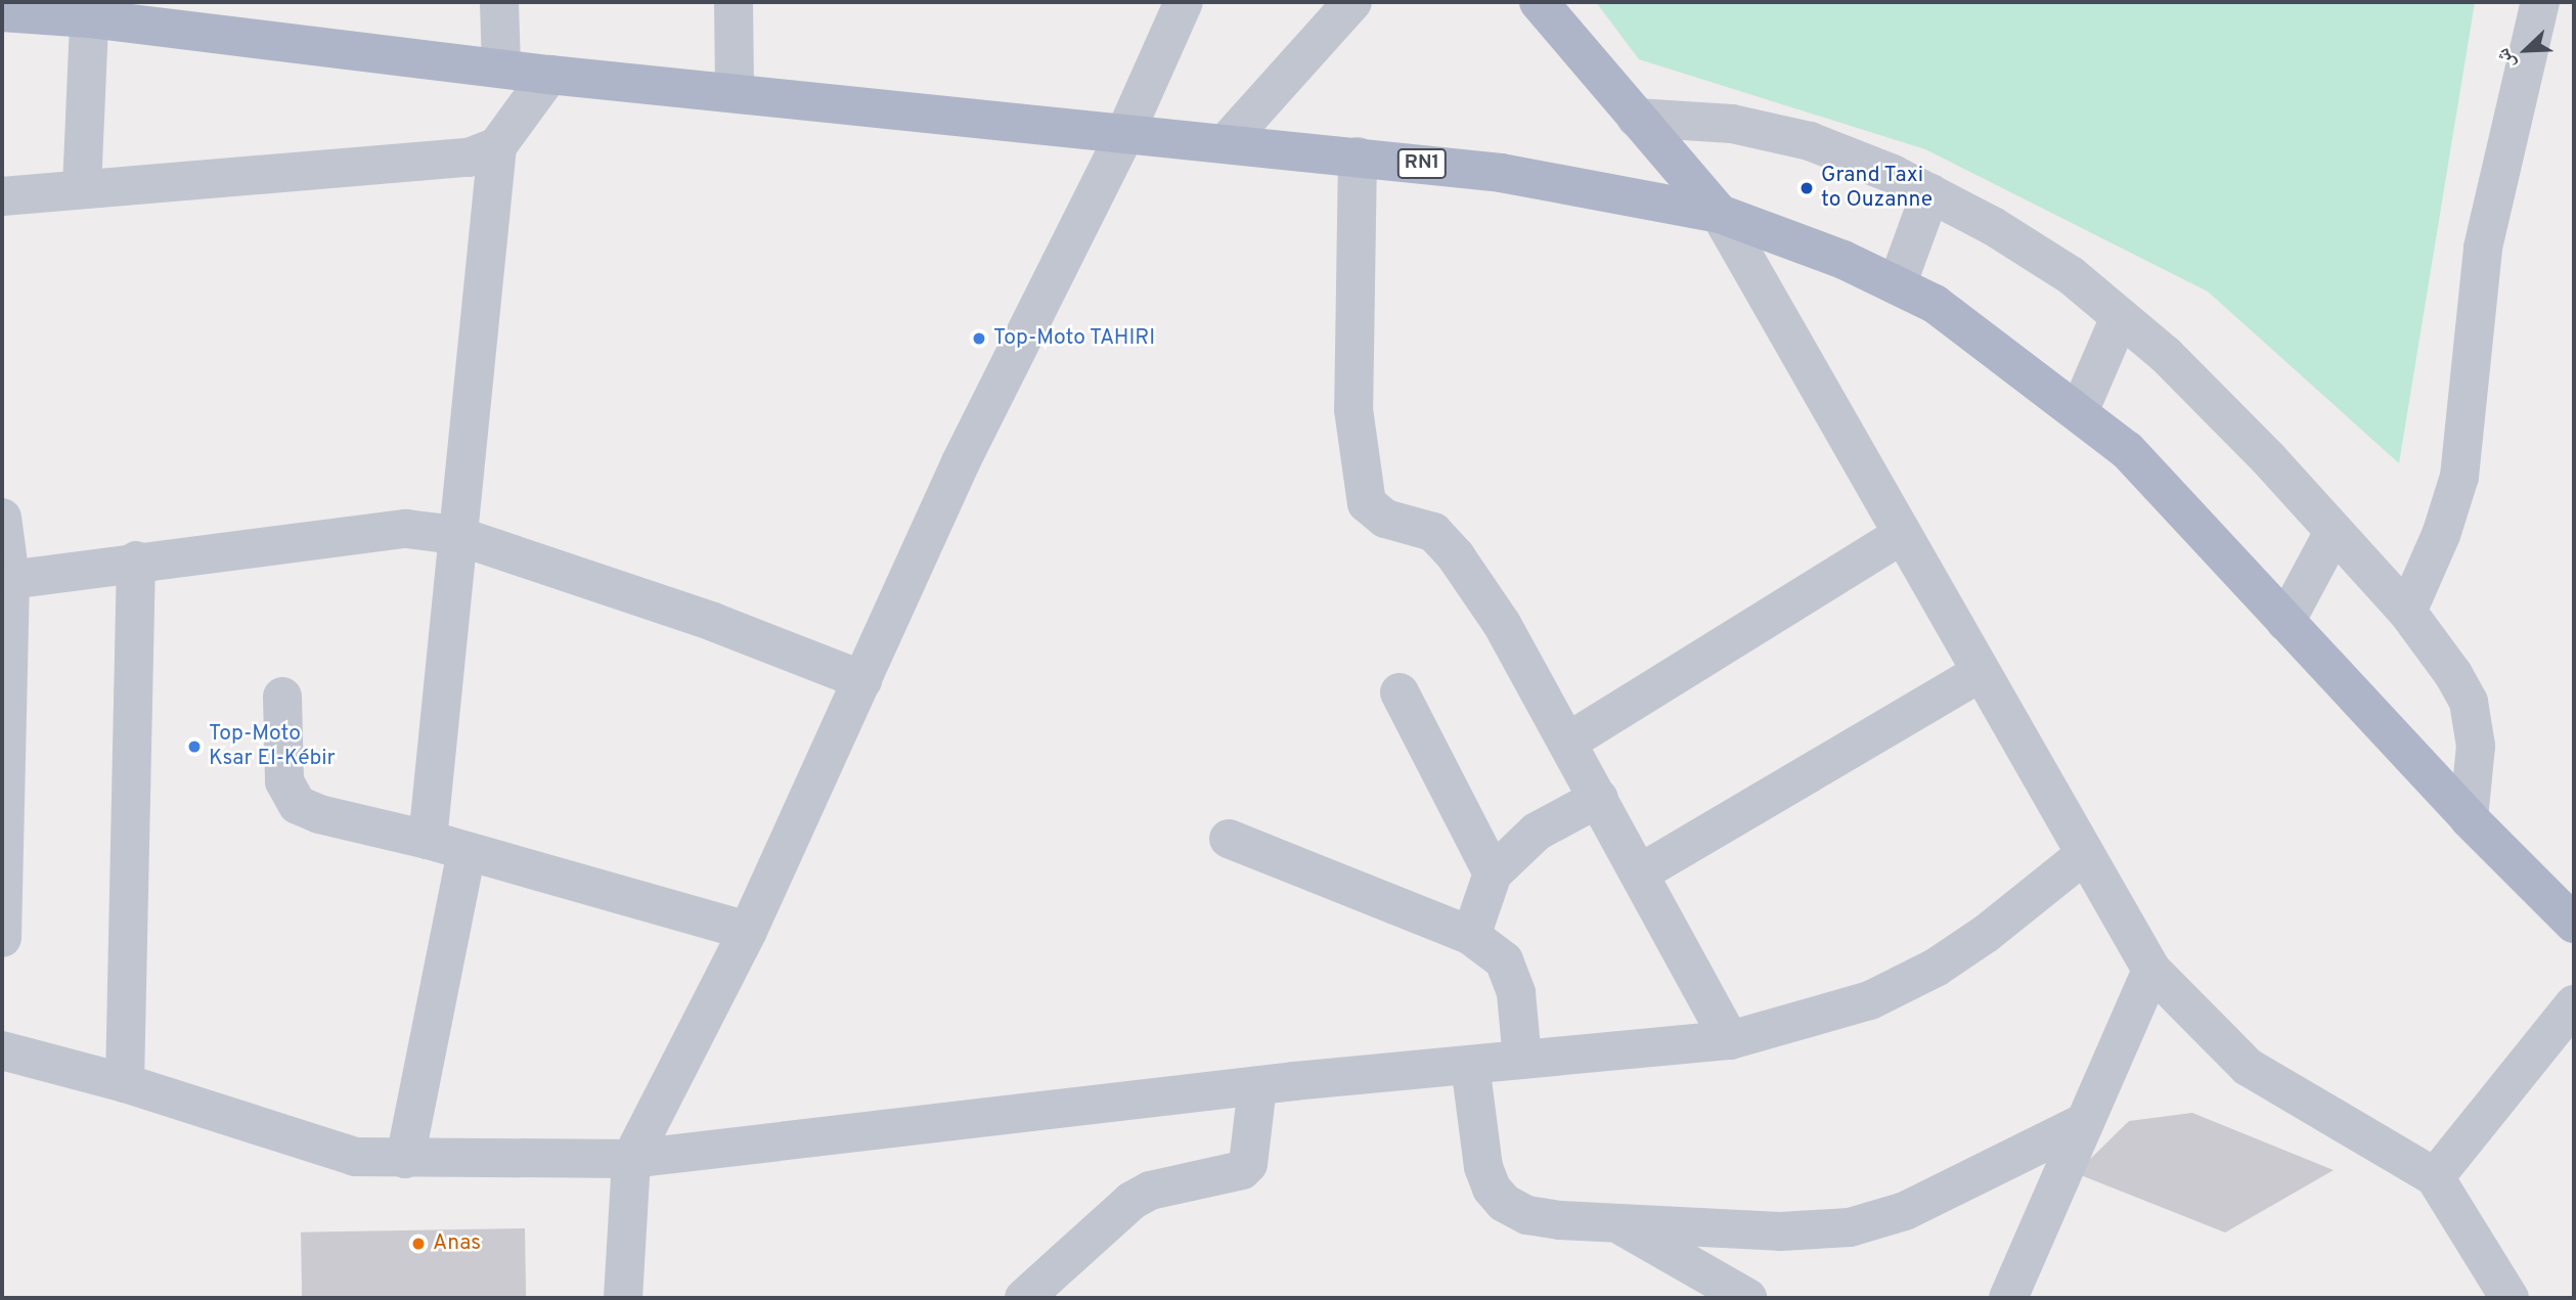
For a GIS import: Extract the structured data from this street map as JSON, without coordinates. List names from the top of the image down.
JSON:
{
  "streets": {
    "main road": ["RN1"]
  },
  "places": [
    "Grand Taxi to Ouzanne",
    "Top-Moto TAHIRI",
    "Top-Moto Ksar El-Kébir",
    "Anas"
  ],
  "north": "bottom left"
}
